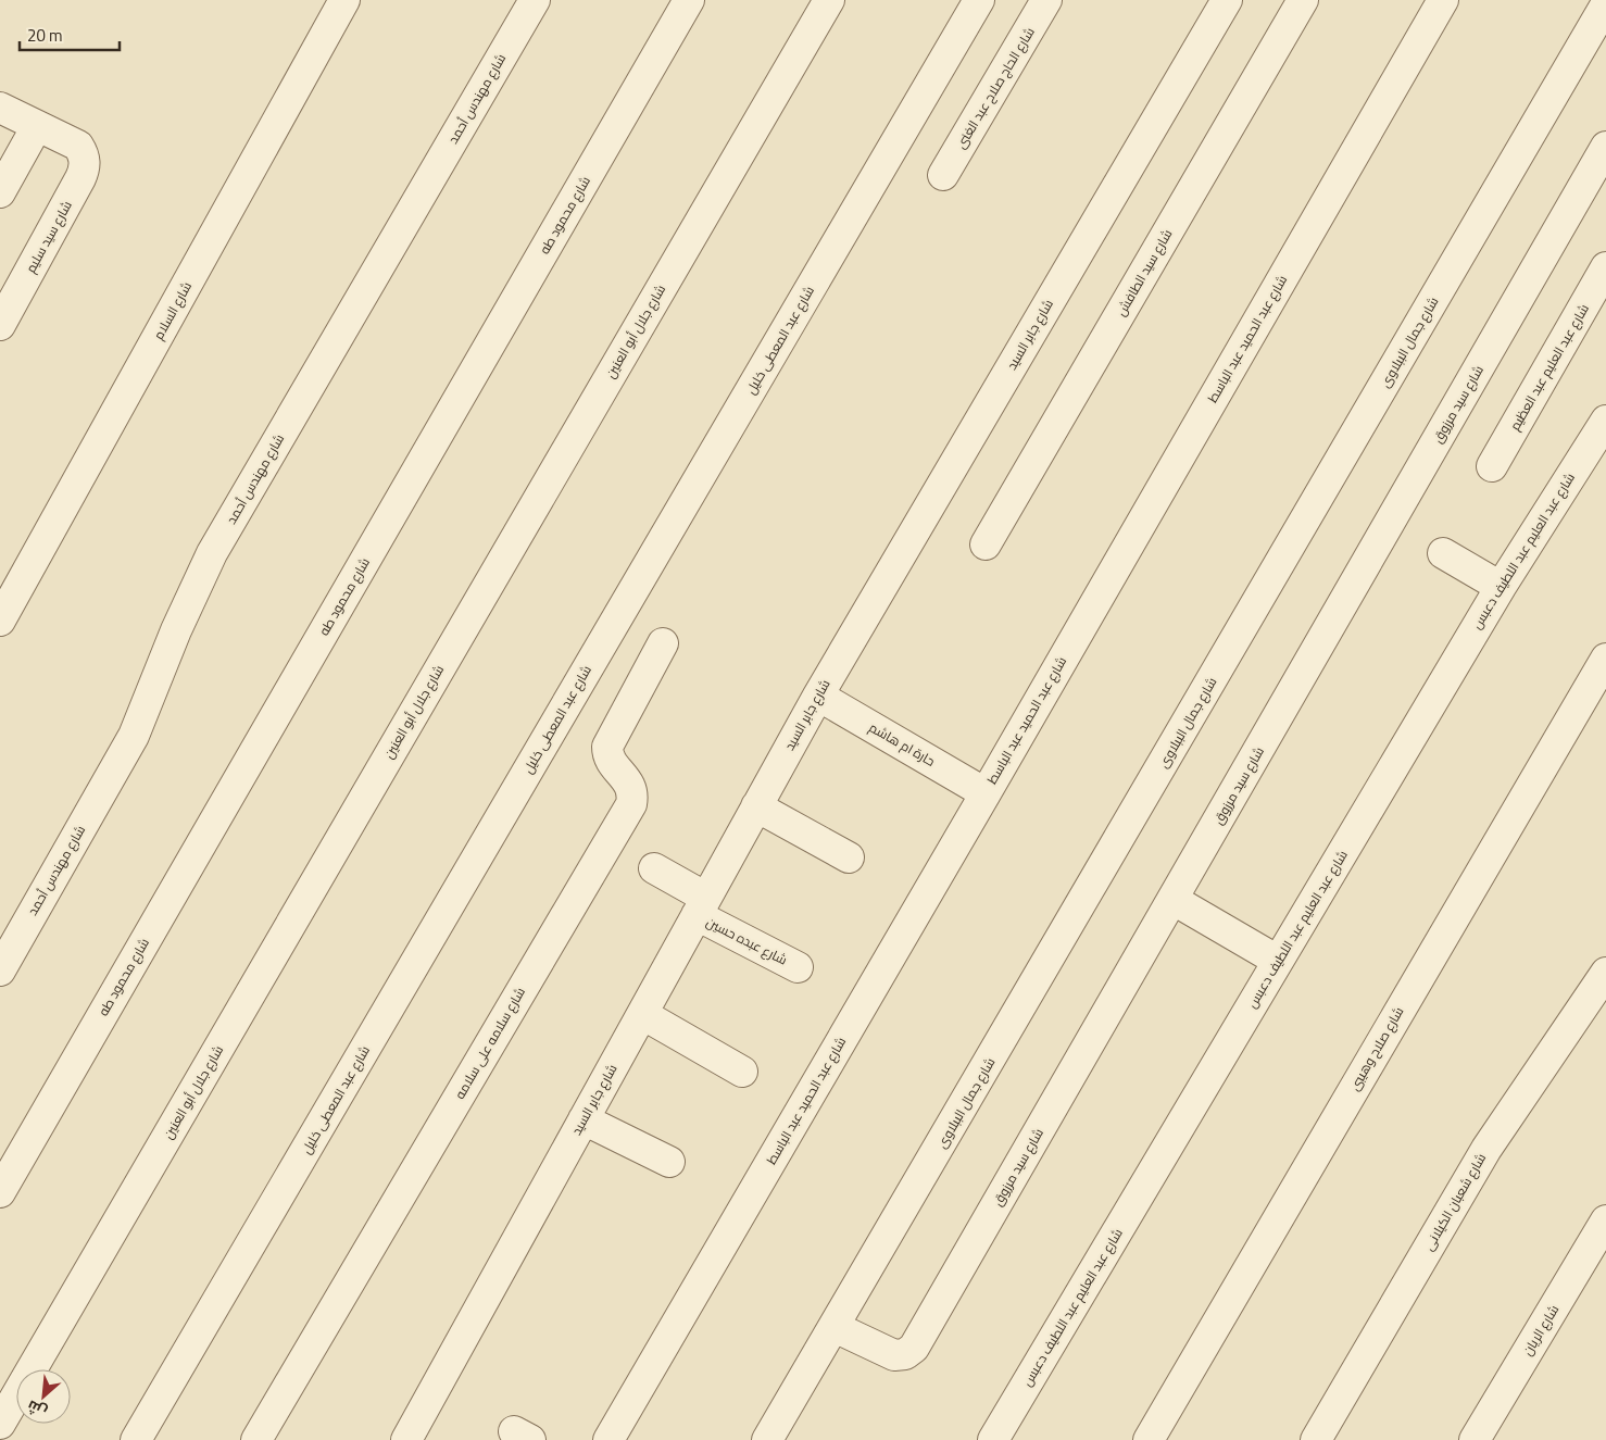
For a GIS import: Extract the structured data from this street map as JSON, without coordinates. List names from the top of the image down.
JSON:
{
  "streets": {
    "street": [
      "شارع الحاج صلاح عبد الغنى",
      "شارع مهندس أحمد",
      "شارع محمود طه",
      "شارع سيد سليم",
      "شارع سيد الطافش",
      "شارع السلام",
      "شارع جلال أبو العنين",
      "شارع جابر السيد",
      "شارع عبد الحميد عبد الباسط",
      "شارع عبد المعطى خليل",
      "شارع جمال الببلاوى",
      "شارع عبد العليم عبد العظيم",
      "شارع سيد مرزوق",
      "شارع عبد العليم عبد اللطيف دعبس",
      "حارة ام هاشم",
      "شارع عبده حسين",
      "شارع سلامه على سلامه",
      "شارع صلاح وهيبى",
      "شارع شعبان الكيلانى",
      "شارع الريان"
    ]
  },
  "crossings": [
    ["شارع جابر السيد", "حارة ام هاشم"],
    ["شارع جابر السيد", "شارع عبده حسين"],
    ["شارع عبد الحميد عبد الباسط", "حارة ام هاشم"],
    ["شارع جمال الببلاوى", "شارع سيد مرزوق"]
  ],
  "scale_bar": "20 m",
  "north": "bottom left"
}
